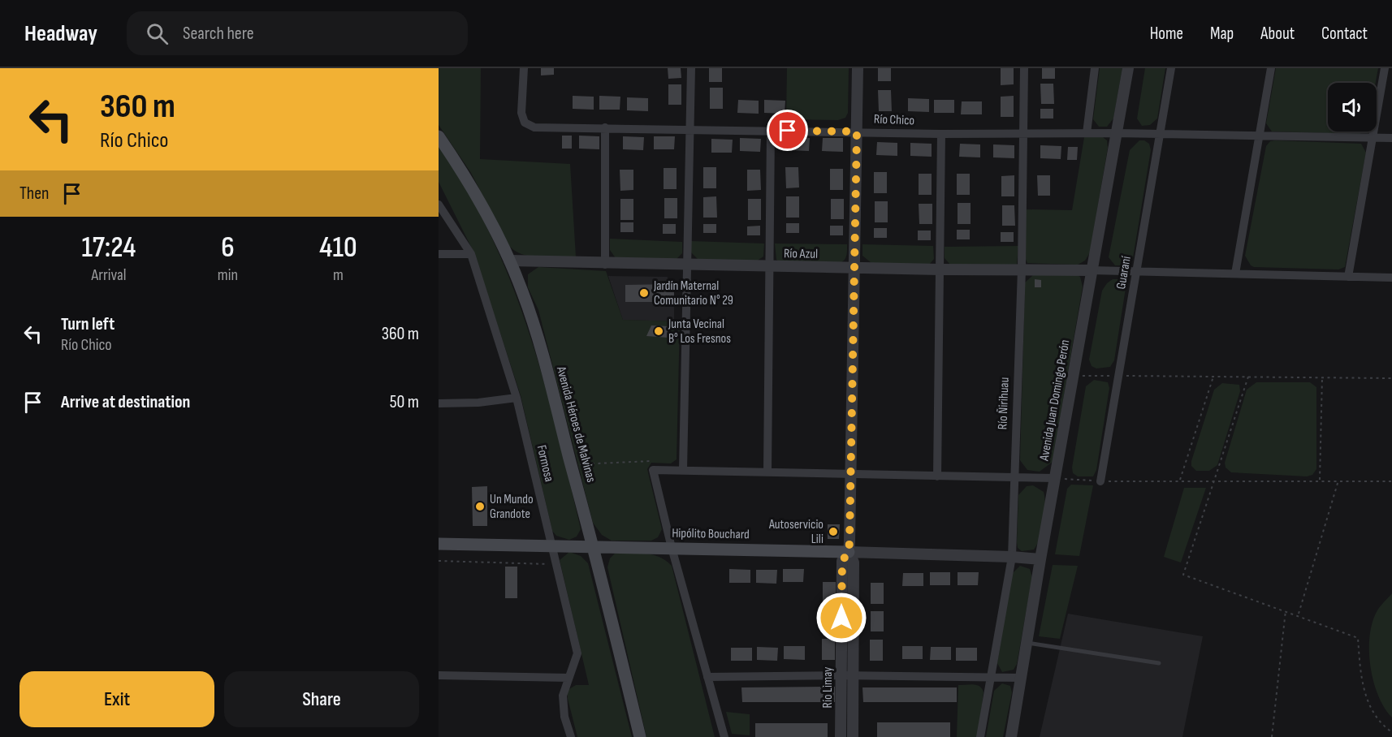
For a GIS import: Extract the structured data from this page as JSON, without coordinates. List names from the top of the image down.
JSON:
{
  "streets": {
    "main road": ["Avenida Héroes de Malvinas", "Hipólito Bouchard"],
    "street": [
      "Río Chico",
      "Río Azul",
      "Guaraní",
      "Avenida Juan Domingo Perón",
      "Río Ñirihuau",
      "Formosa",
      "Río Limay"
    ]
  },
  "crossings": [
    ["Río Chico", "Guaraní"],
    ["Río Chico", "Avenida Juan Domingo Perón"],
    ["Río Chico", "Río Ñirihuau"],
    ["Río Chico", "Río Limay"],
    ["Río Azul", "Avenida Juan Domingo Perón"],
    ["Río Azul", "Río Ñirihuau"],
    ["Río Azul", "Avenida Héroes de Malvinas"],
    ["Río Azul", "Río Limay"],
    ["Avenida Juan Domingo Perón", "Hipólito Bouchard"],
    ["Río Ñirihuau", "Hipólito Bouchard"],
    ["Avenida Héroes de Malvinas", "Hipólito Bouchard"],
    ["Formosa", "Hipólito Bouchard"],
    ["Hipólito Bouchard", "Río Limay"]
  ],
  "places": [
    "Jardín Maternal Comunitario N° 29",
    "Junta Vecinal B° Los Fresnos",
    "Un Mundo Grandote",
    "Autoservicio Lili"
  ],
  "page": {
    "header": "Headway",
    "search": "Search here",
    "nav": [
      "Home",
      "Map",
      "About",
      "Contact"
    ],
    "turn": ["360 m", "Río Chico"],
    "then": "Then",
    "eta": [
      "17:24",
      "Arrival",
      "6",
      "min",
      "410",
      "m"
    ],
    "list": [
      {
        "name": "Turn left",
        "note": "Río Chico",
        "value": "360 m"
      },
      {
        "name": "Arrive at destination",
        "value": "50 m"
      }
    ],
    "buttons": ["Exit", "Share"]
  }
}
